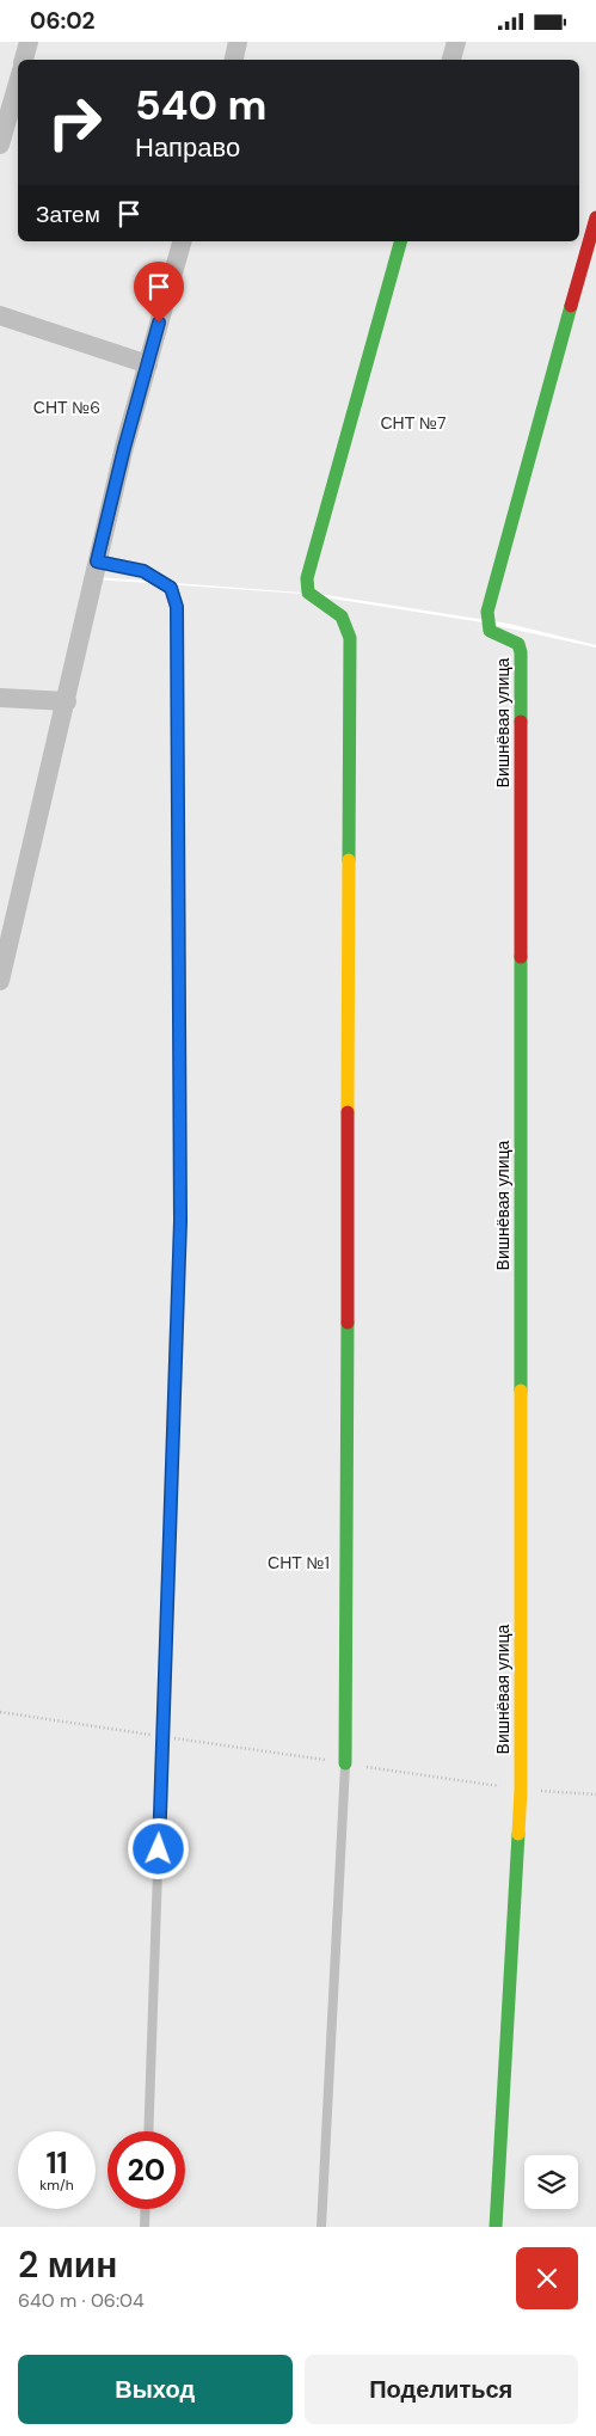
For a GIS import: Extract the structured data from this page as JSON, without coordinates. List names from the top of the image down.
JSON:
{
  "streets": {
    "street": ["Вишнёвая улица"]
  },
  "parks": ["СНТ №6", "СНТ №7", "СНТ №1"],
  "page": {
    "status": "06:02",
    "turn": ["540 m", "Направо"],
    "then": "Затем",
    "speed": "11 km/h",
    "limit": "20",
    "heading": ["2 мин", "640 m · 06:04"],
    "buttons": ["Выход", "Поделиться"]
  }
}
